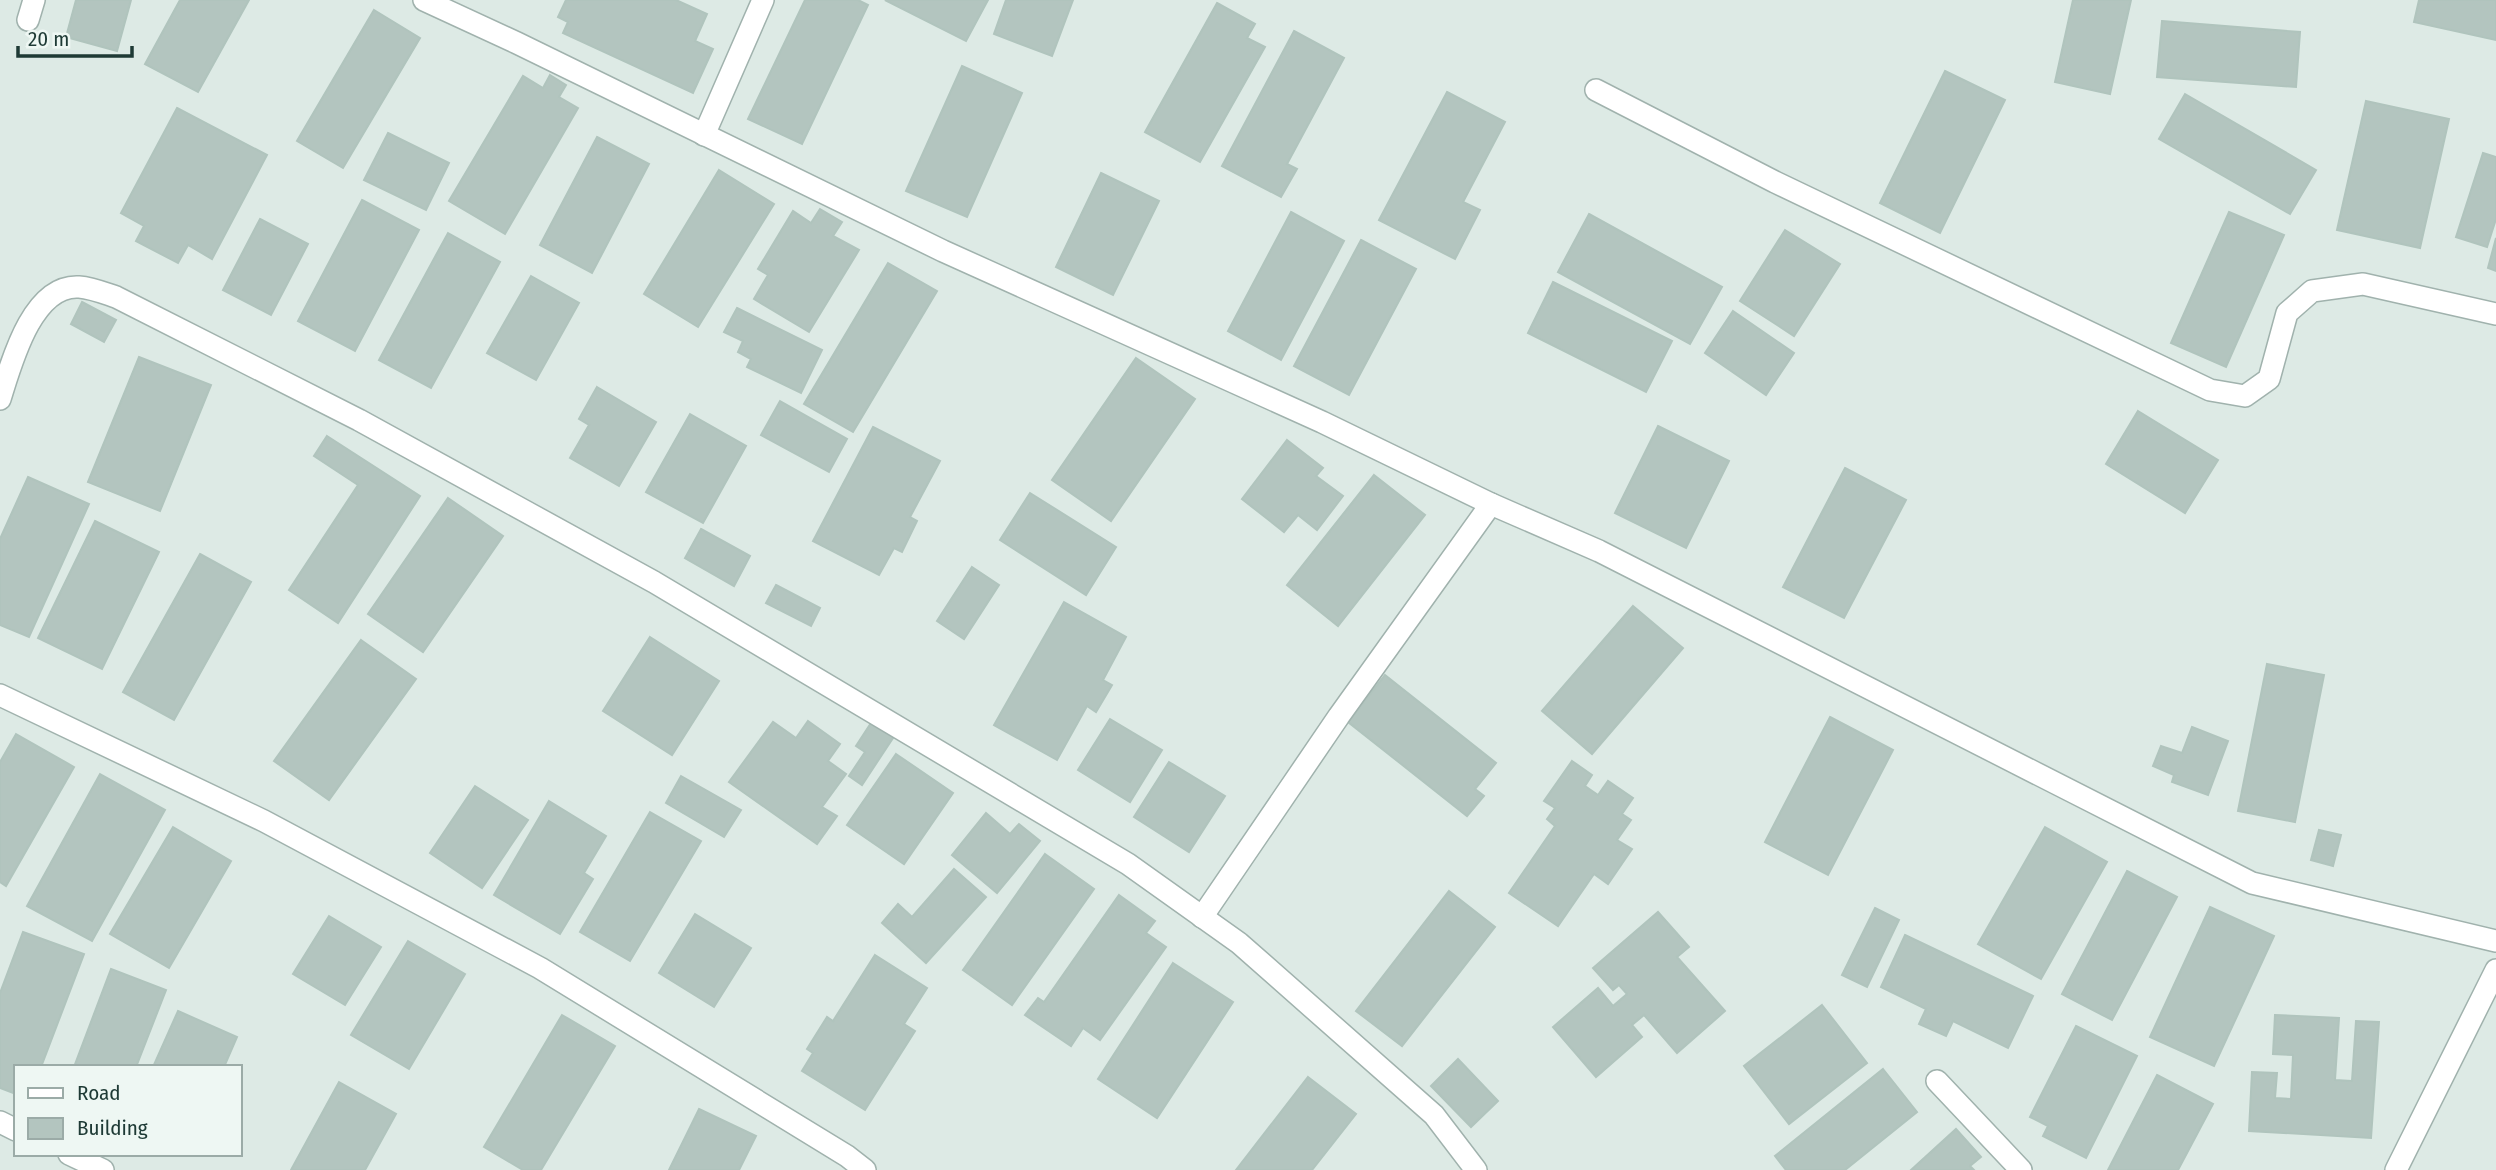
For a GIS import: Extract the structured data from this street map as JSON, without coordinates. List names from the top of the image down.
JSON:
{
  "legend": ["Road", "Building"],
  "scale_bar": "20 m"
}
